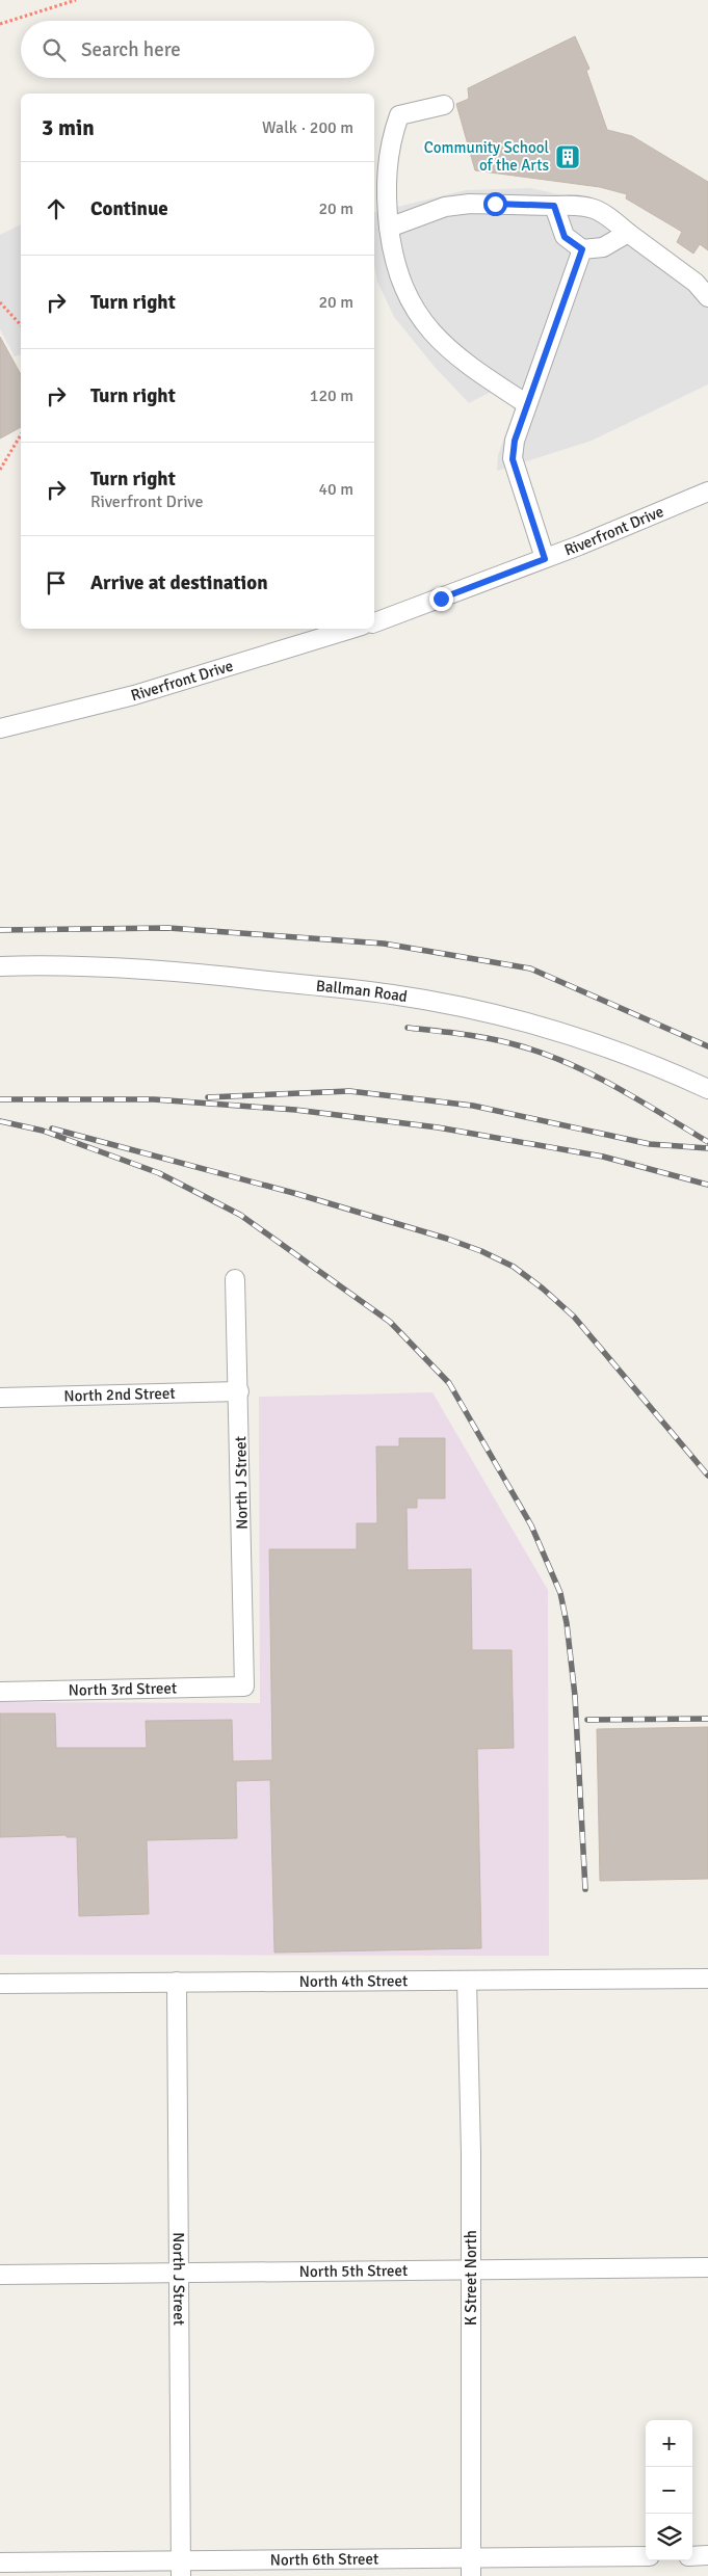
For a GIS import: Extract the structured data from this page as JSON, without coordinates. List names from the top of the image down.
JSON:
{
  "streets": {
    "street": [
      "Riverfront Drive",
      "Ballman Road",
      "North 2nd Street",
      "North J Street",
      "North 3rd Street",
      "North 4th Street",
      "North 5th Street",
      "K Street North",
      "North 6th Street"
    ]
  },
  "crossings": [
    ["North 2nd Street", "North J Street"],
    ["North J Street", "North 3rd Street"],
    ["North J Street", "North 4th Street"],
    ["North J Street", "North 5th Street"],
    ["North J Street", "North 6th Street"],
    ["North 4th Street", "K Street North"],
    ["North 5th Street", "K Street North"],
    ["K Street North", "North 6th Street"]
  ],
  "places": {
    "building": ["Community School of the Arts"]
  },
  "page": {
    "search": "Search here",
    "heading": ["3 min", "Walk · 200 m"],
    "list": [
      ["Continue", "20 m"],
      ["Turn right", "20 m"],
      ["Turn right", "120 m"],
      ["Turn right", "Riverfront Drive", "40 m"],
      "Arrive at destination"
    ],
    "map_buttons": ["+", "−"]
  }
}
